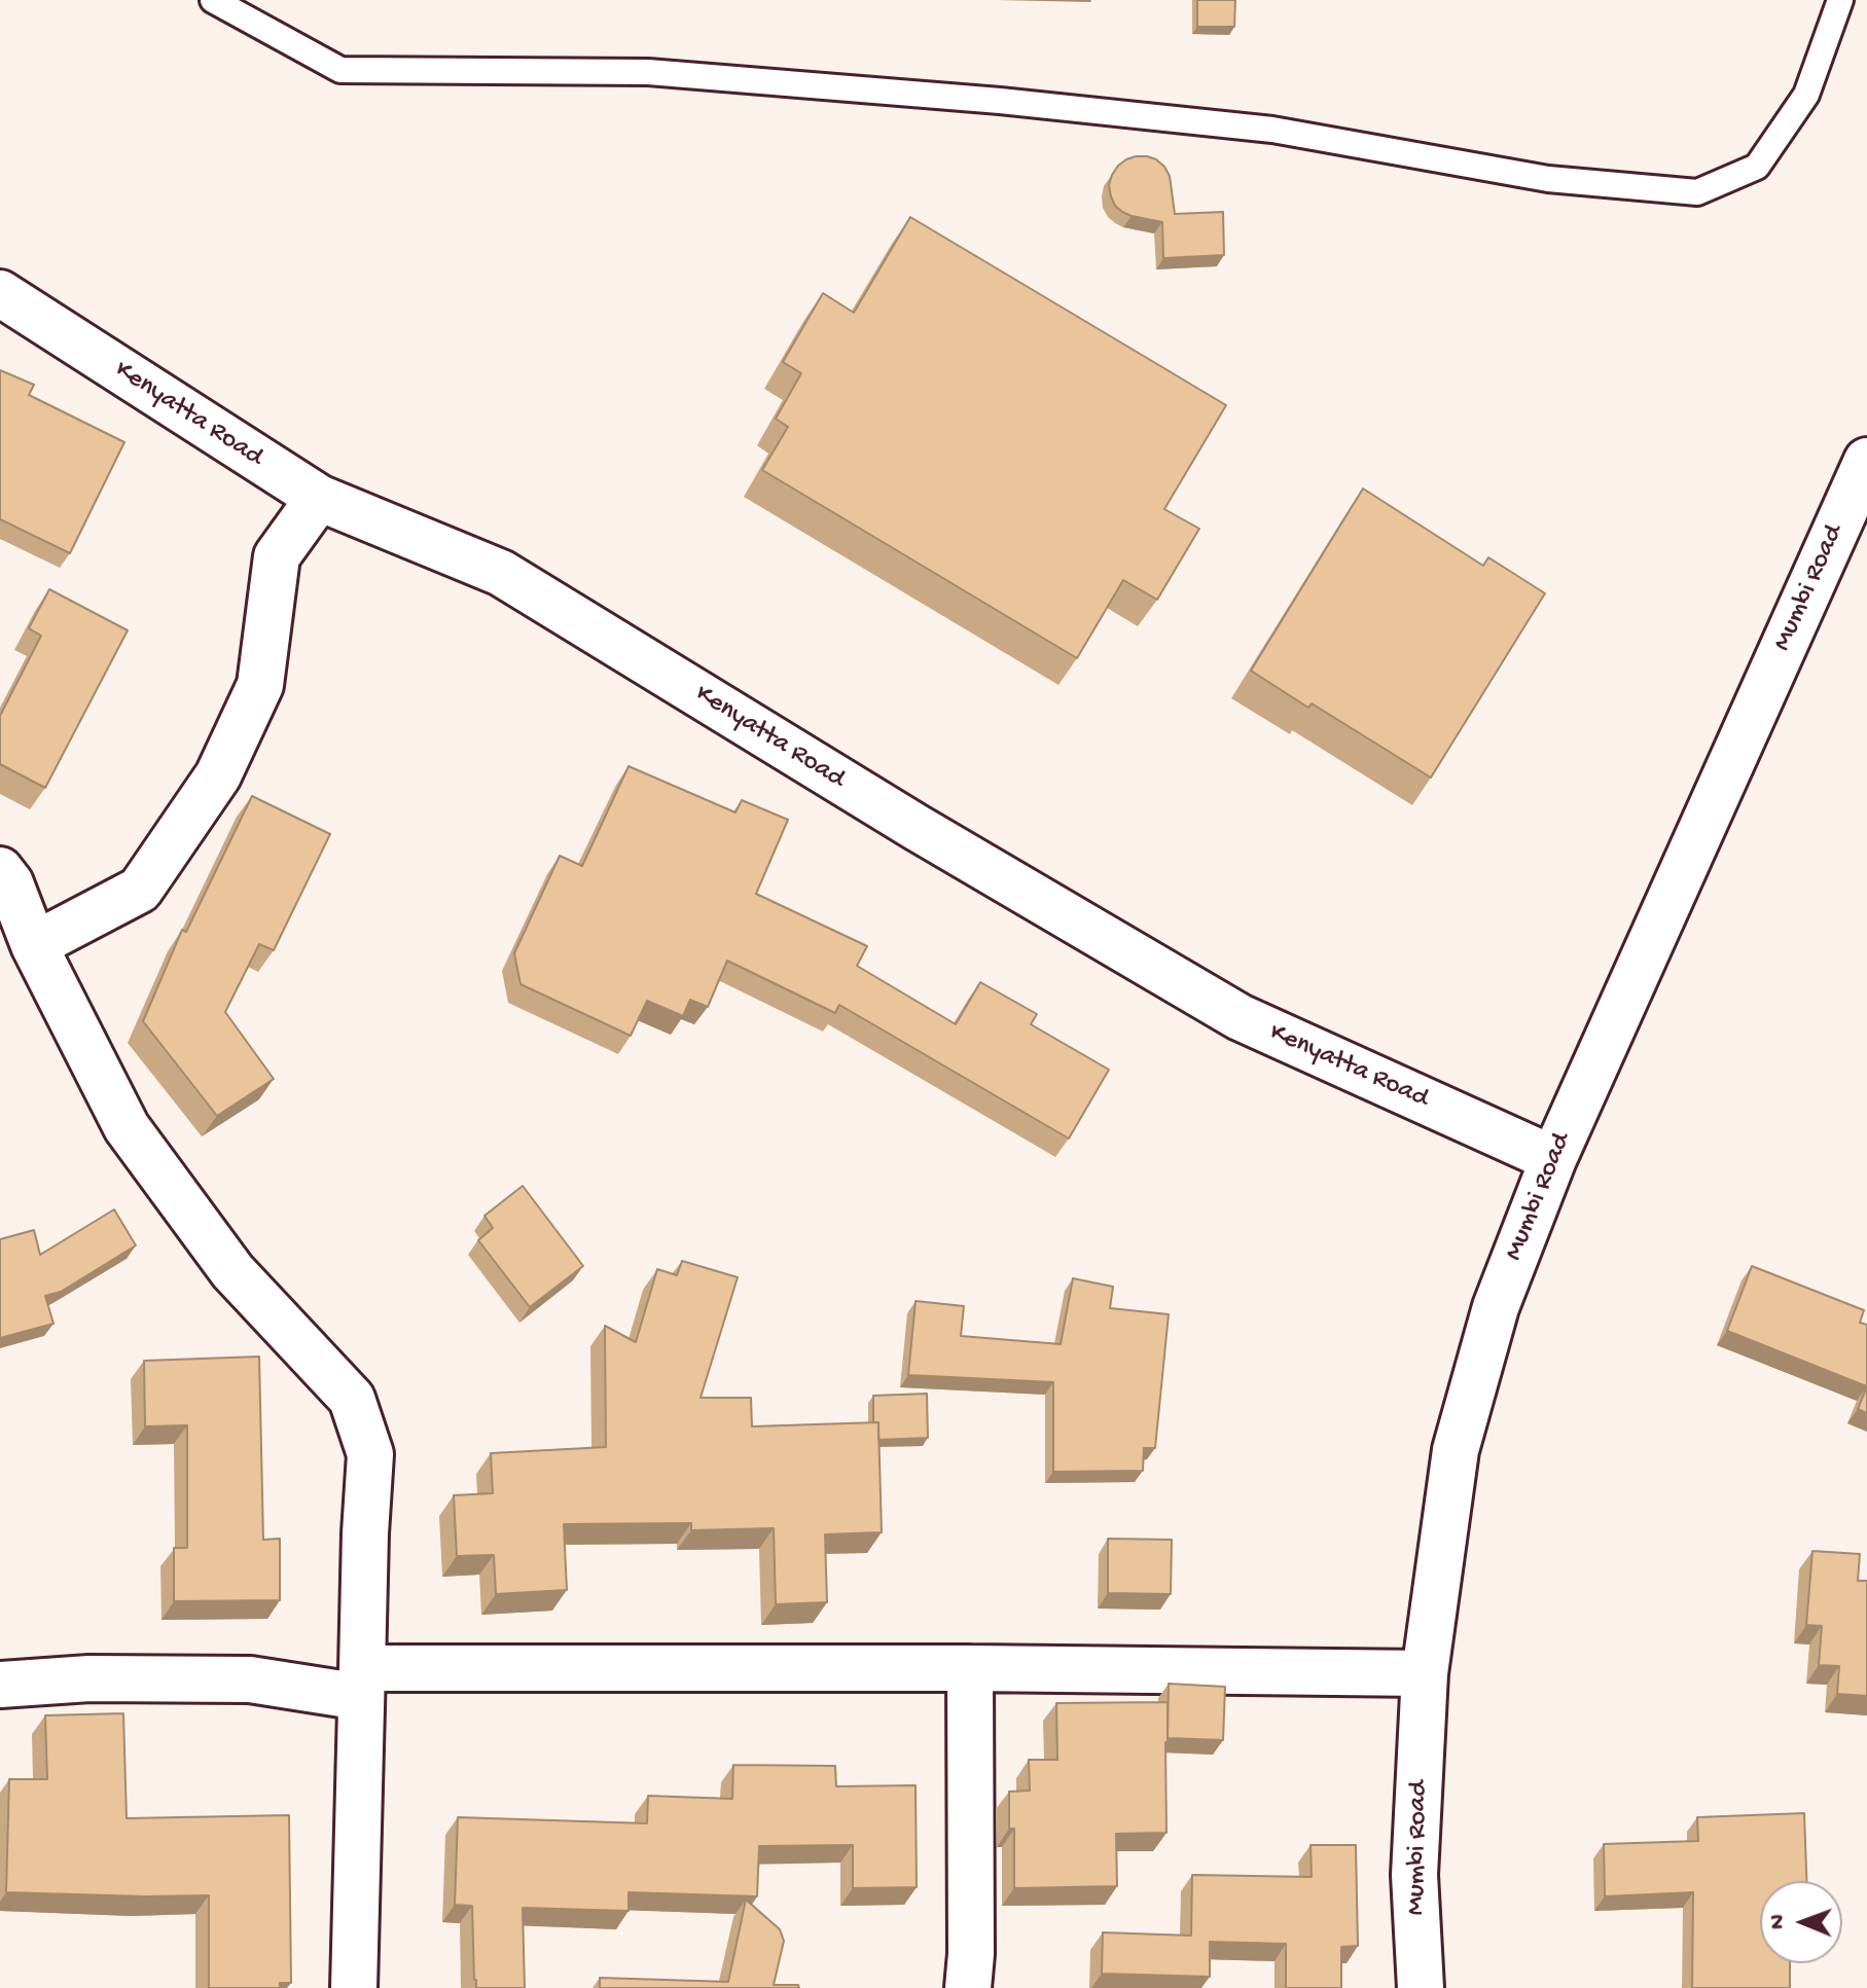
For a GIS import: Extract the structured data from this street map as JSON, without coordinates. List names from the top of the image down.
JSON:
{
  "streets": {
    "street": ["Kenyatta Road", "Mumbi Road"]
  },
  "crossings": [
    ["Kenyatta Road", "Mumbi Road"]
  ],
  "north": "left"
}
